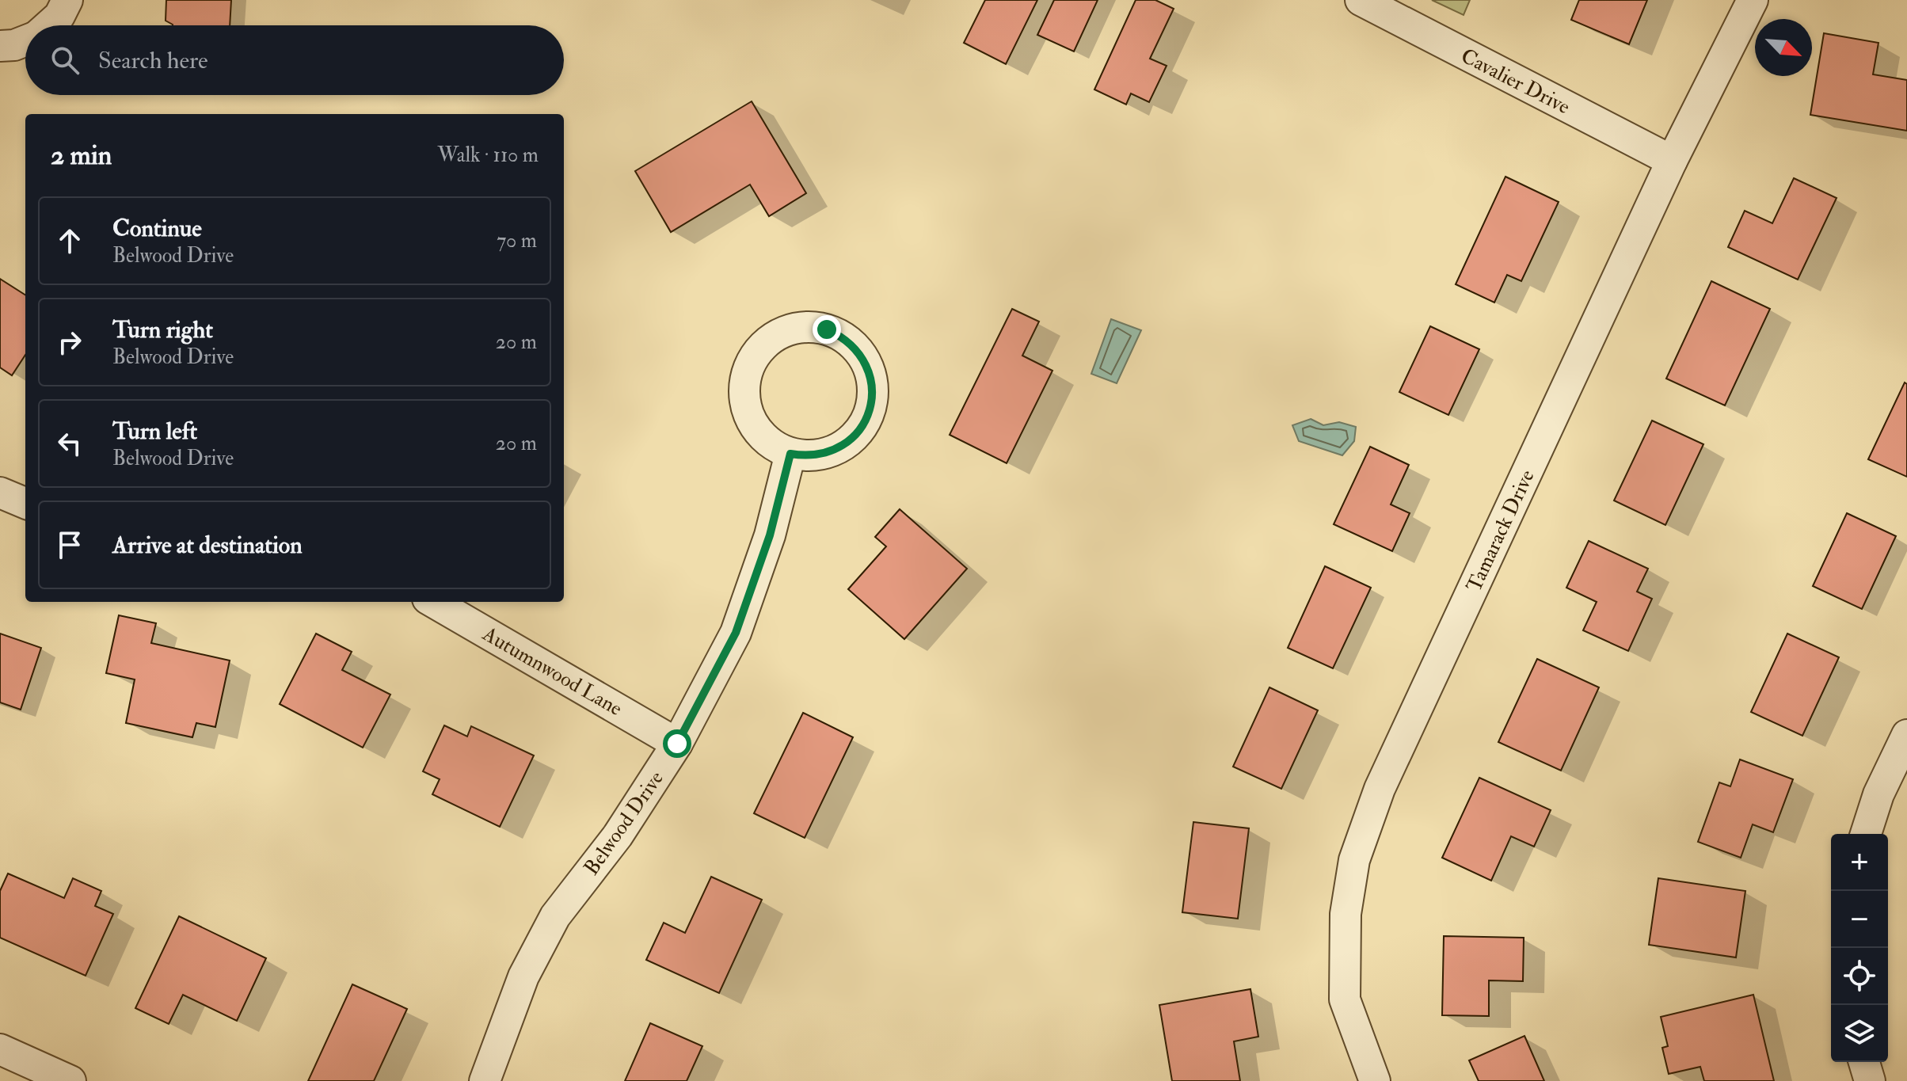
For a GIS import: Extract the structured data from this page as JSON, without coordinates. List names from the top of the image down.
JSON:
{
  "streets": {
    "street": [
      "Cavalier Drive",
      "Tamarack Drive",
      "Autumnwood Lane",
      "Belwood Drive"
    ]
  },
  "crossings": [
    ["Cavalier Drive", "Tamarack Drive"],
    ["Autumnwood Lane", "Belwood Drive"]
  ],
  "north": "bottom right",
  "page": {
    "search": "Search here",
    "heading": ["2 min", "Walk · 110 m"],
    "list": [
      ["Continue", "Belwood Drive", "70 m"],
      ["Turn right", "Belwood Drive", "20 m"],
      ["Turn left", "Belwood Drive", "20 m"],
      "Arrive at destination"
    ],
    "map_buttons": ["+", "−"]
  }
}
